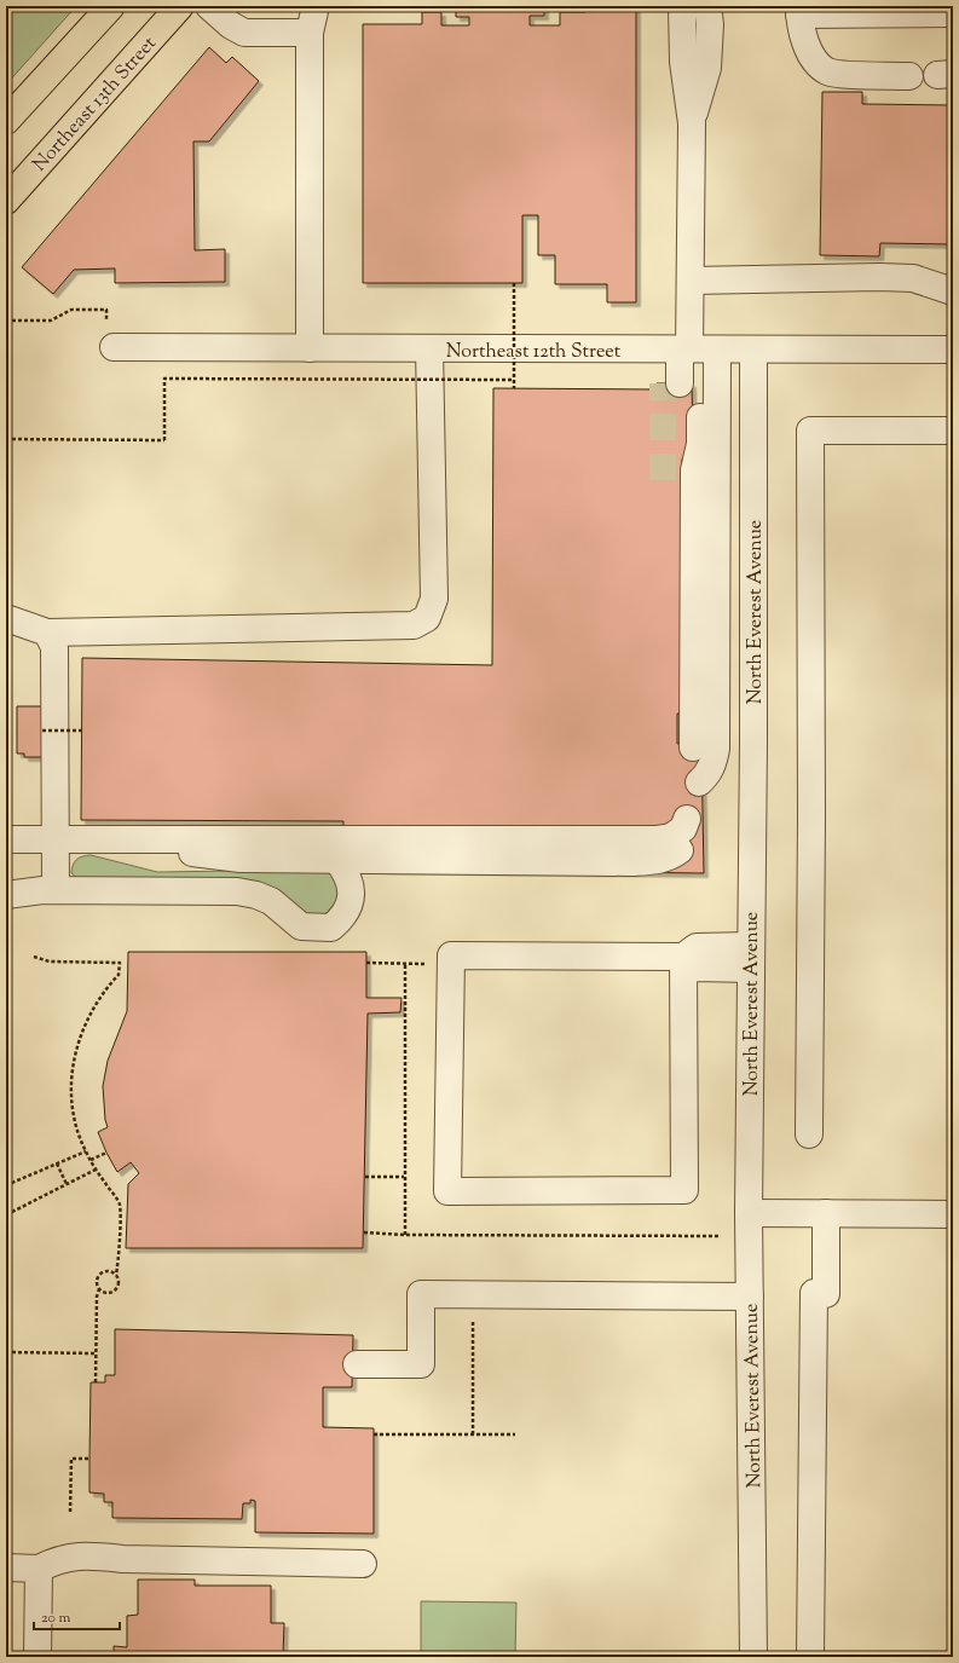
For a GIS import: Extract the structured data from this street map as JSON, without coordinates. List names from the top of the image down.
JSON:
{
  "streets": {
    "main road": ["Northeast 13th Street"],
    "street": ["Northeast 12th Street", "North Everest Avenue"]
  },
  "crossings": [
    ["Northeast 12th Street", "North Everest Avenue"]
  ],
  "scale_bar": "20 m"
}
